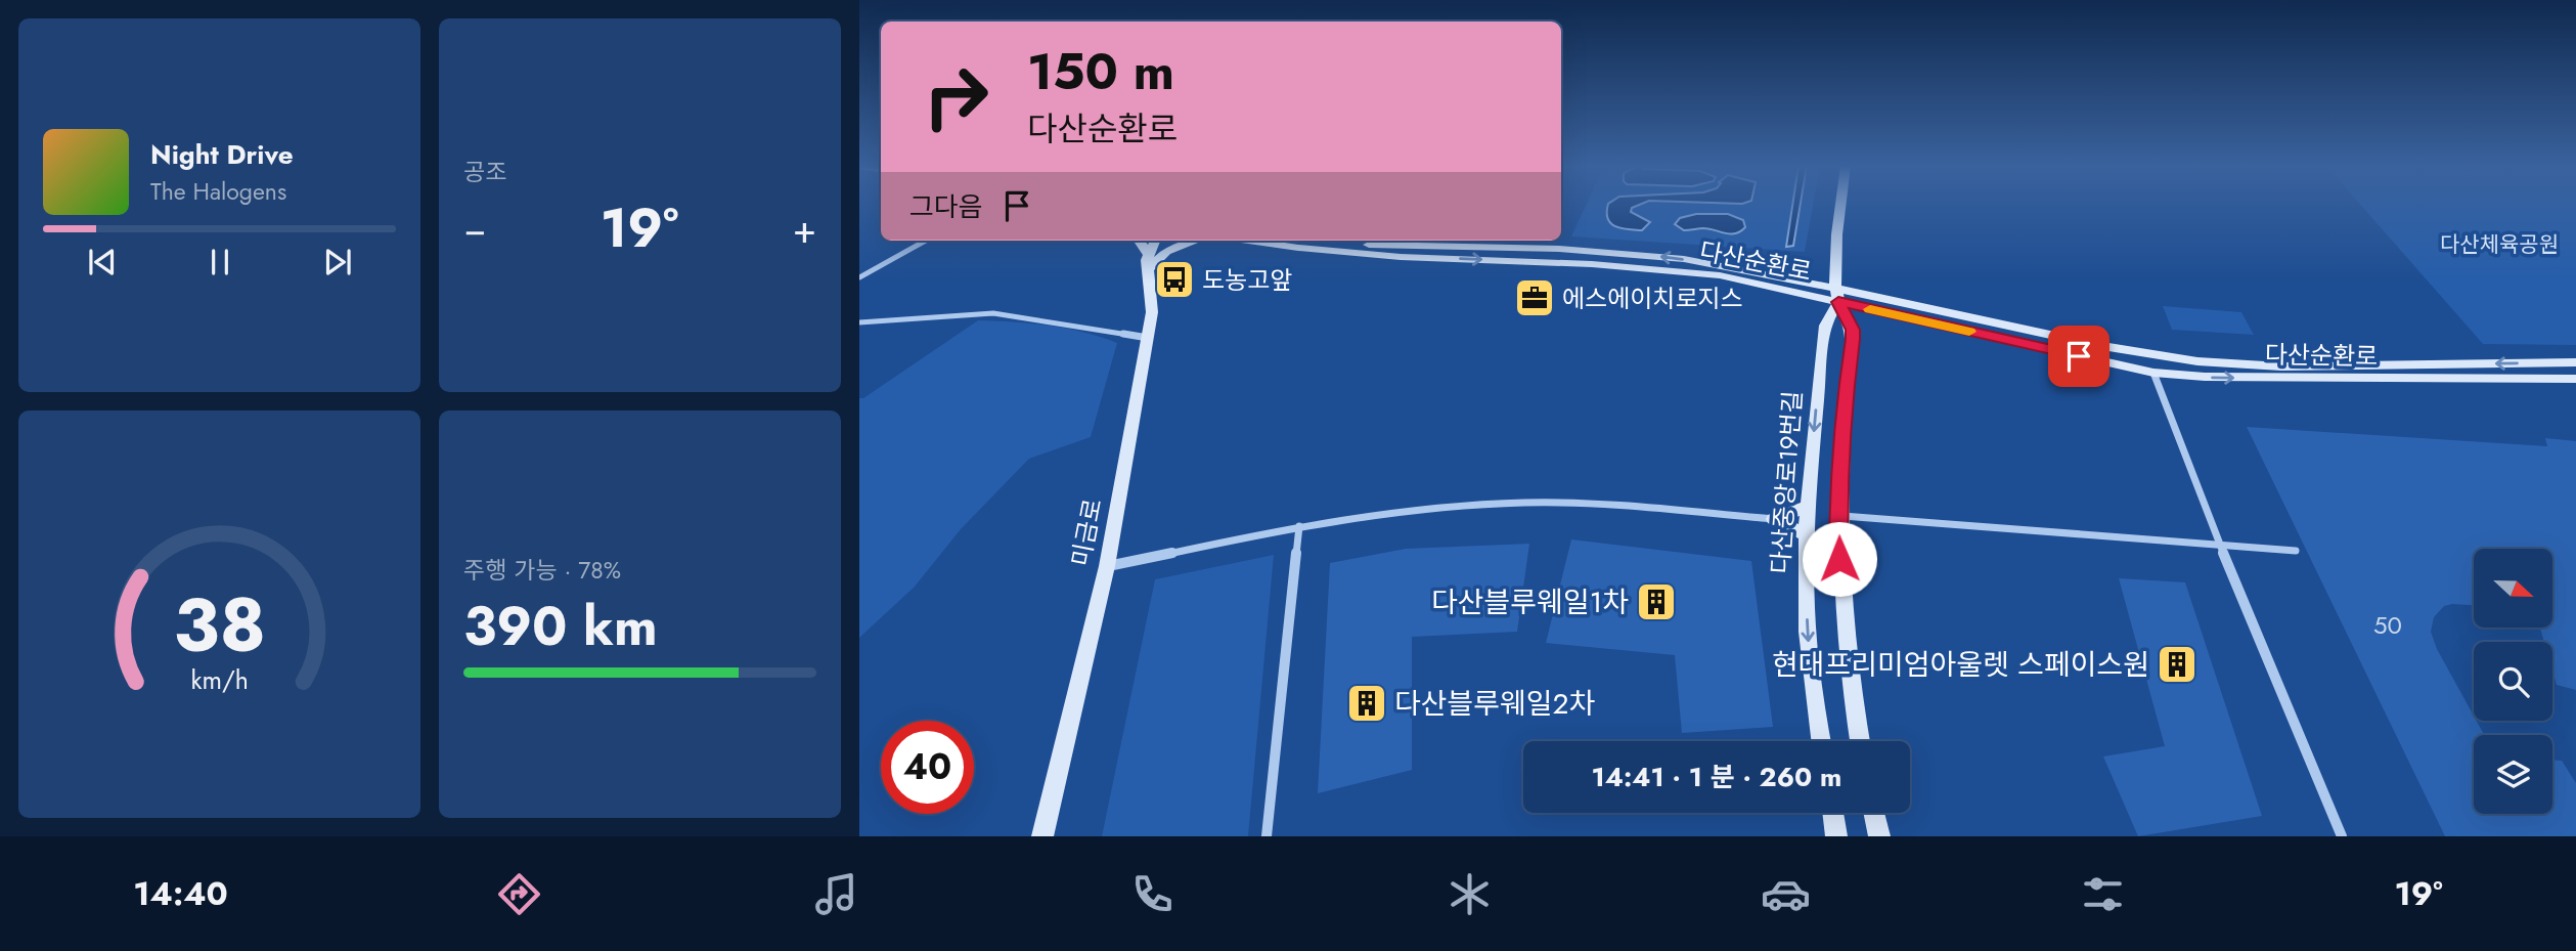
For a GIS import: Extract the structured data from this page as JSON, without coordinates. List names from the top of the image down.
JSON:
{
  "streets": {
    "street": ["다산순환로", "다산중앙로19번길", "미금로"]
  },
  "crossings": [
    ["다산순환로", "다산중앙로19번길"]
  ],
  "parks": ["다산체육공원"],
  "places": {
    "bus stop": ["도농고앞"],
    "office": ["에스에이치로지스"],
    "building": ["다산블루웨일1차", "현대프리미엄아울렛 스페이스원", "다산블루웨일2차"]
  },
  "house_numbers": ["50"],
  "north": "right",
  "page": {
    "tile": [
      "공조",
      ["주행 가능 · 78%", "390 km"]
    ],
    "turn": ["150 m", "다산순환로"],
    "song": ["Night Drive", "The Halogens"],
    "then": "그다음",
    "heat": ["−", "19°", "+"],
    "limit": "40",
    "trip": "14:41 · 1 분 · 260 m",
    "tabs": ["14:40", "19°"],
    "gauge": ["38", "km/h"]
  }
}
